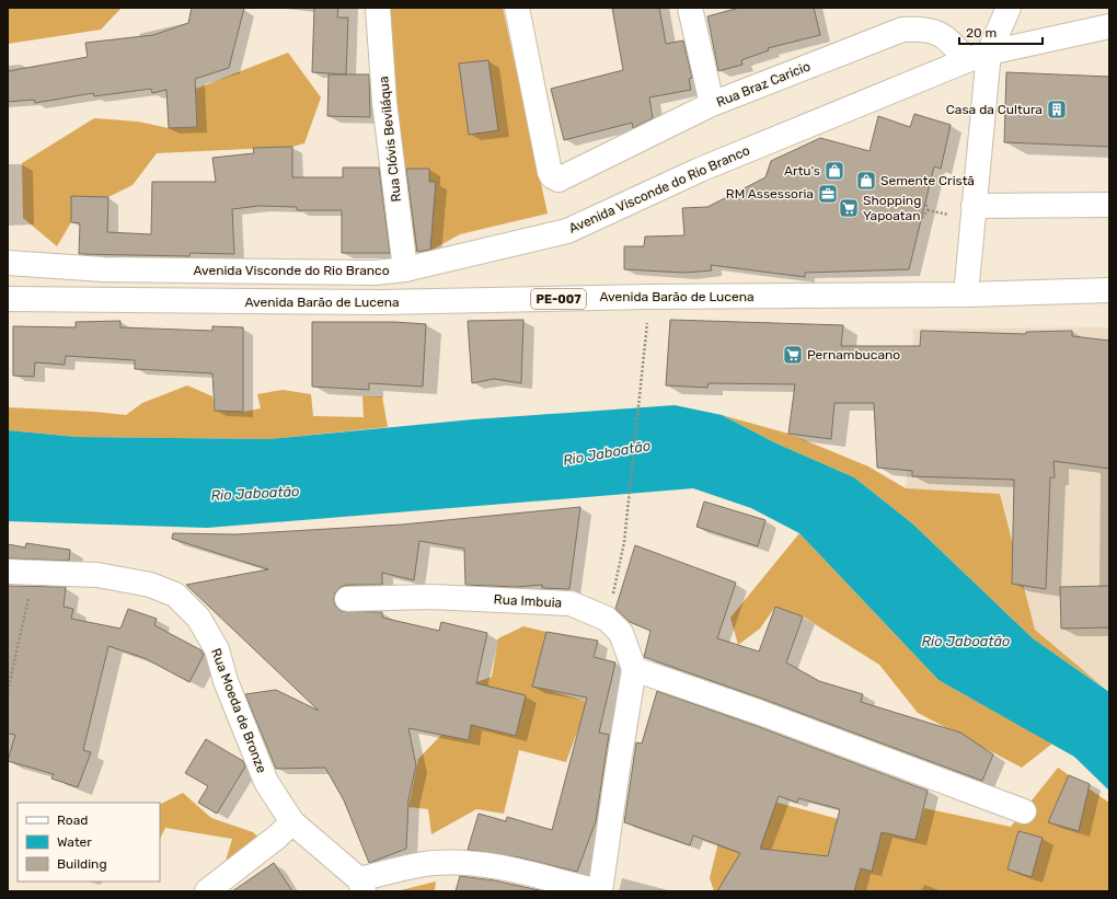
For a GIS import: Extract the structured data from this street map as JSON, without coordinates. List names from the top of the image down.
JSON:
{
  "streets": {
    "street": [
      "Rua Braz Caricio",
      "Rua Clóvis Beviláqua",
      "Avenida Visconde do Rio Branco",
      "Avenida Barão de Lucena",
      "PE-007",
      "Rua Imbuia",
      "Rua Moeda de Bronze"
    ]
  },
  "crossings": [
    ["Rua Braz Caricio", "Avenida Visconde do Rio Branco"],
    ["Rua Clóvis Beviláqua", "Avenida Visconde do Rio Branco"],
    ["Rua Imbuia", "Rua Moeda de Bronze"]
  ],
  "water": ["Rio Jaboatão"],
  "places": {
    "building": ["Casa da Cultura"],
    "shop": ["Artu's", "Semente Cristã"],
    "office": ["RM Assessoria"],
    "supermarket": ["Shopping Yapoatan", "Pernambucano"]
  },
  "legend": ["Road", "Water", "Building"],
  "scale_bar": "20 m"
}
